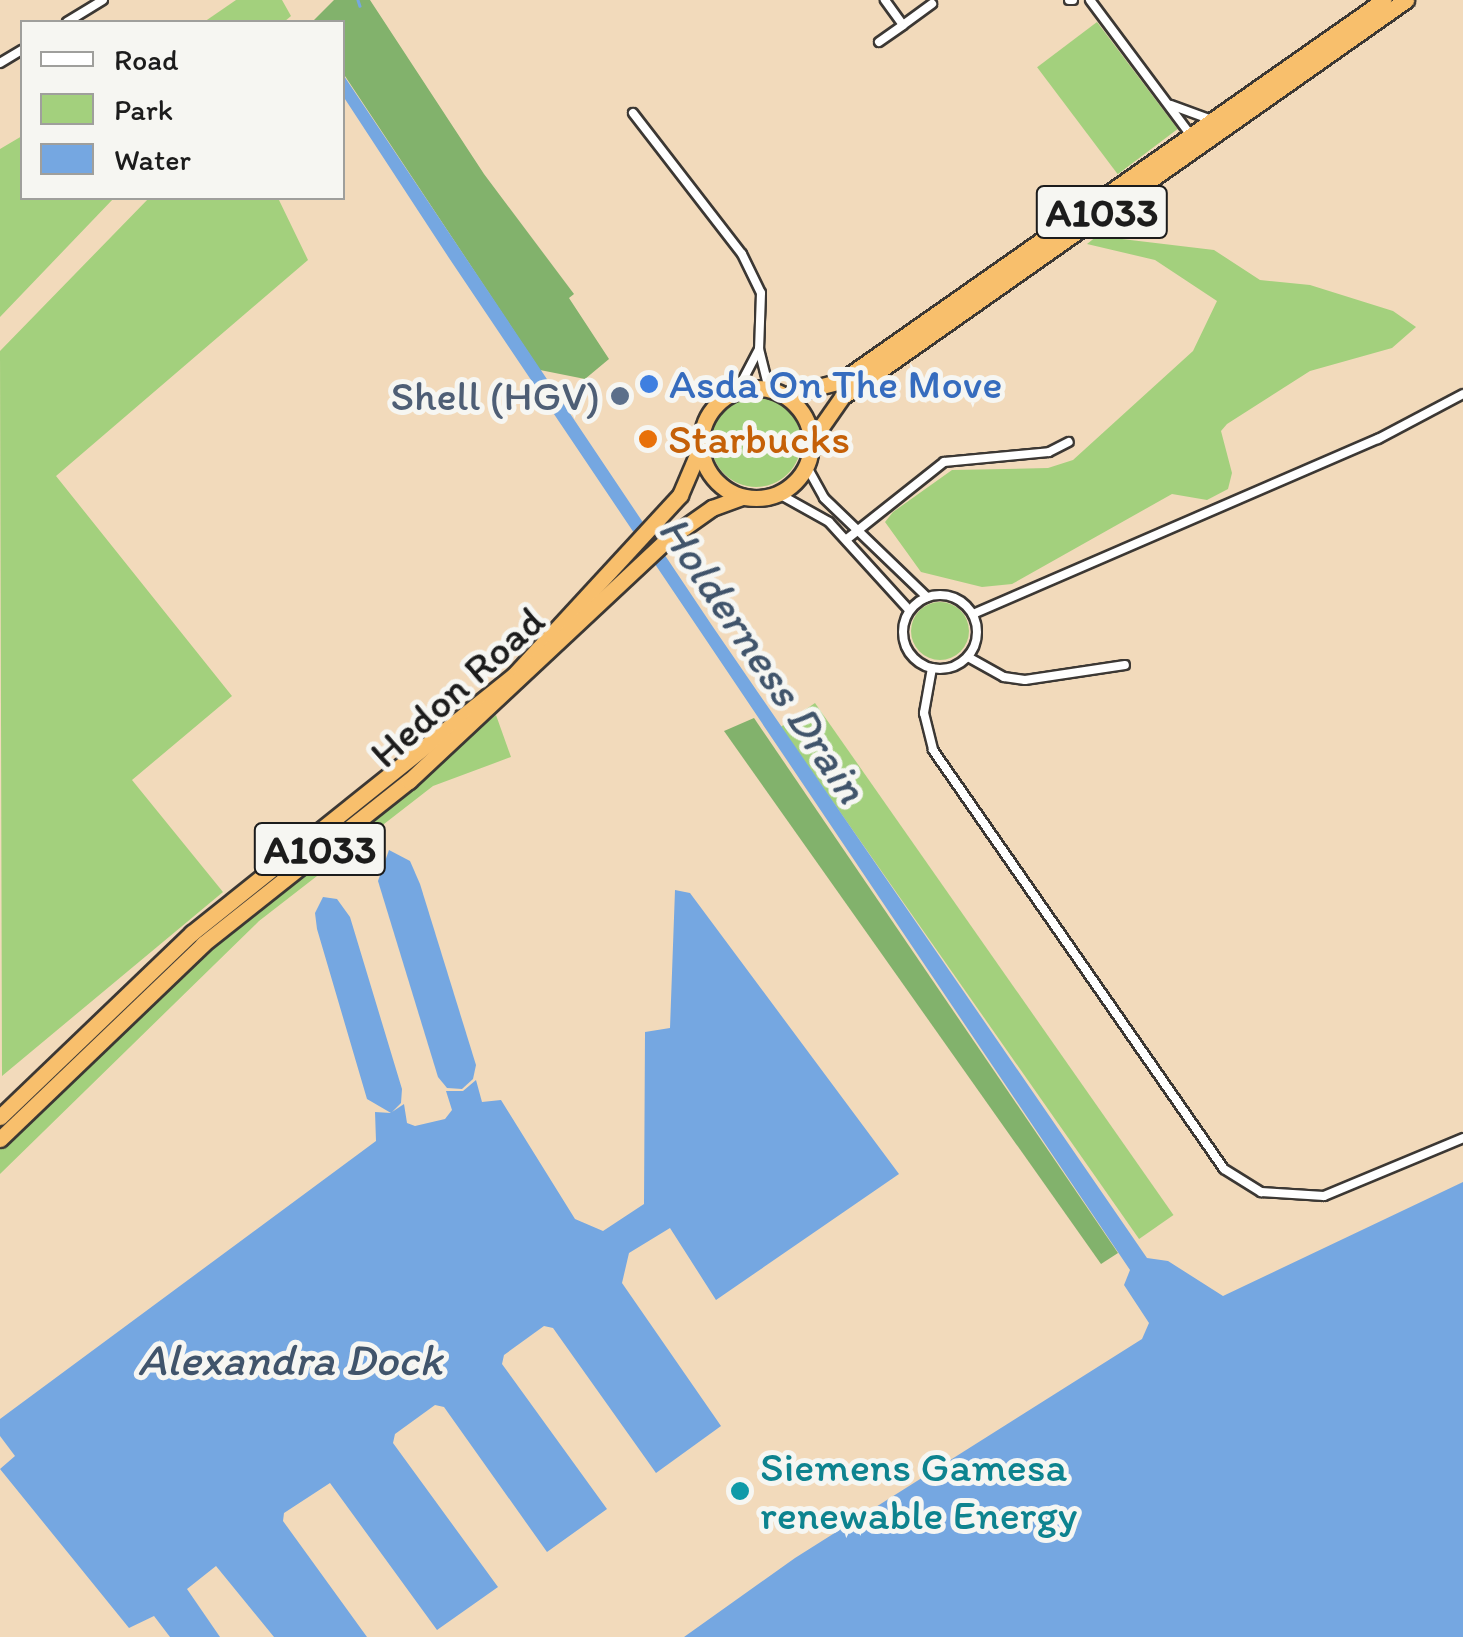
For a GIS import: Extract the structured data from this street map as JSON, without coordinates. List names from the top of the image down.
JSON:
{
  "streets": {
    "highway": ["A1033", "Hedon Road"]
  },
  "crossings": [
    ["A1033", "Hedon Road"]
  ],
  "water": ["Holderness Drain", "Alexandra Dock"],
  "places": [
    "Asda On The Move",
    "Shell (HGV)",
    "Starbucks",
    "Siemens Gamesa renewable Energy"
  ],
  "legend": ["Road", "Park", "Water"]
}
